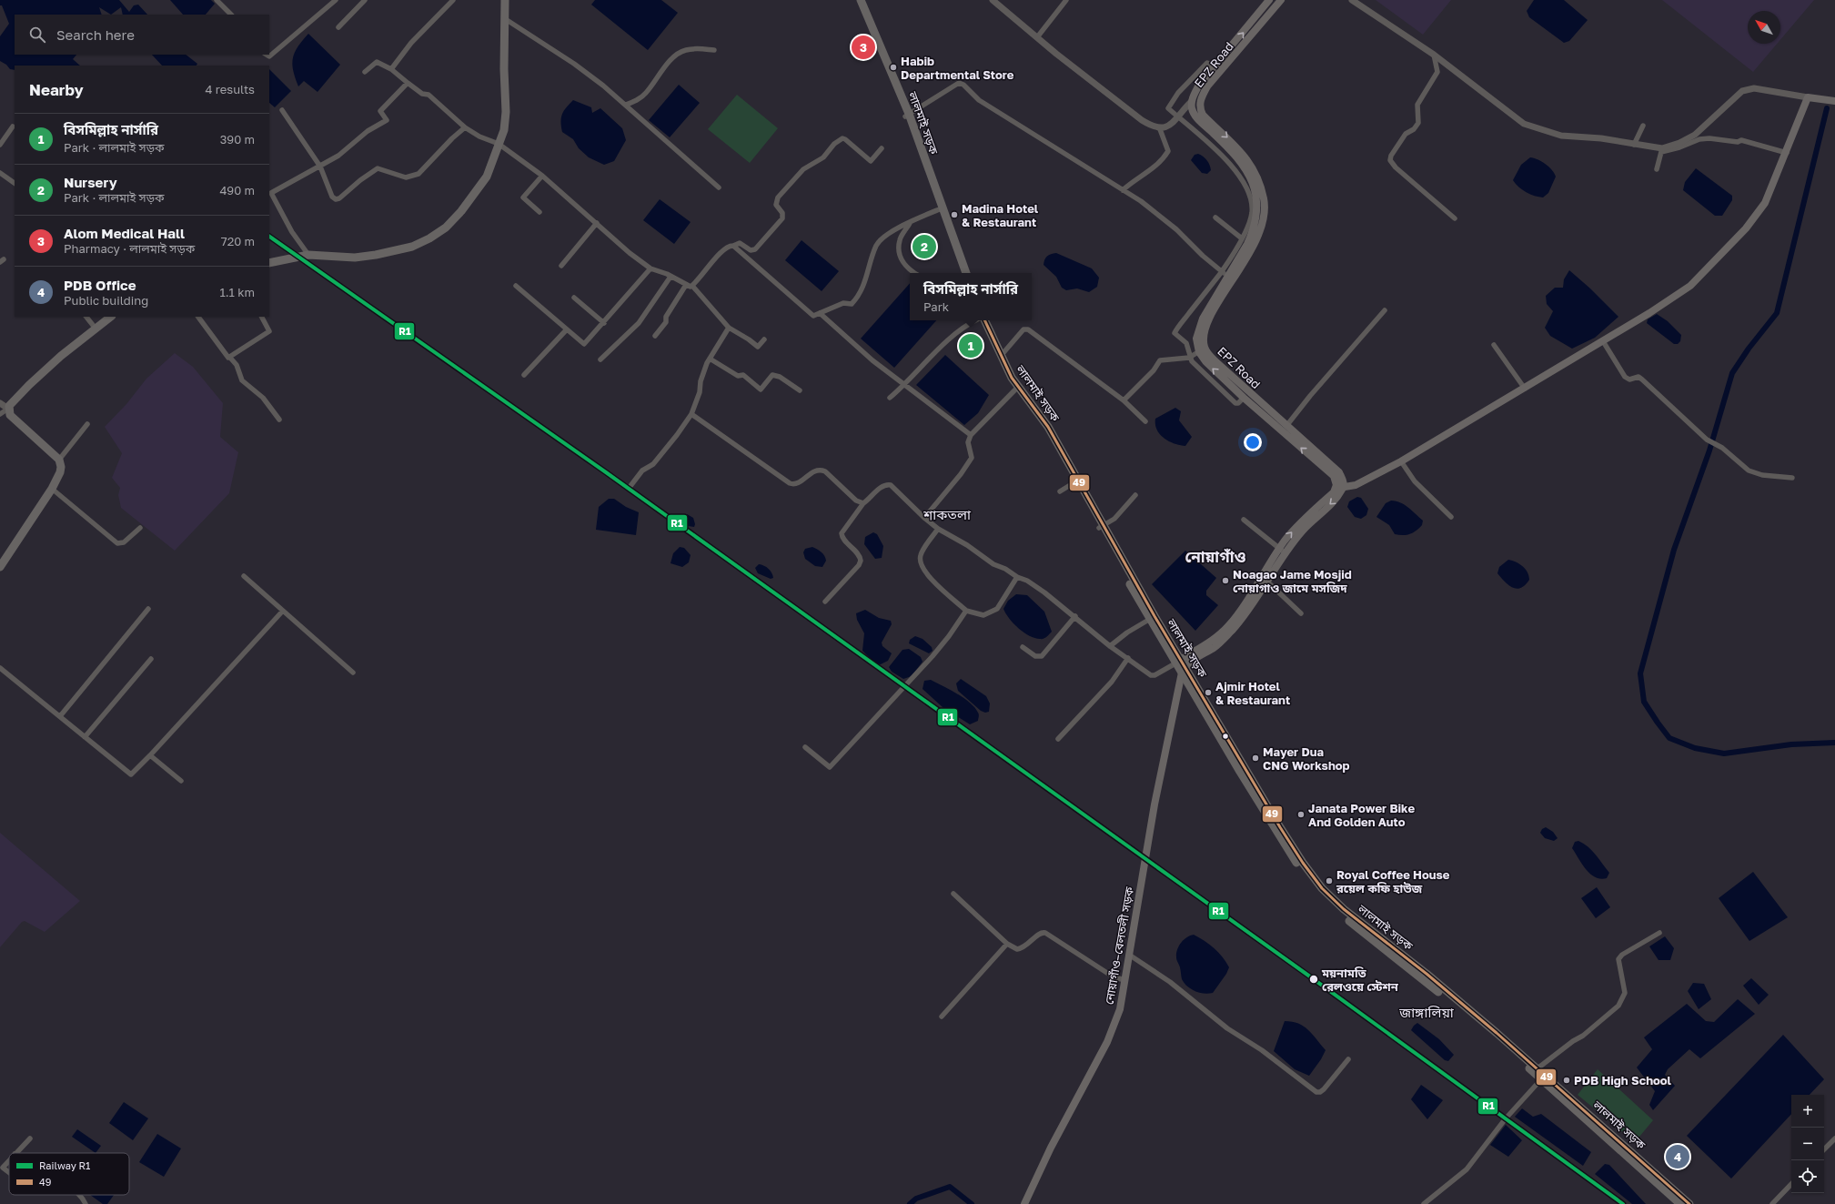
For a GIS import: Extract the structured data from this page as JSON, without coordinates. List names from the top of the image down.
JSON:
{
  "streets": {
    "main road": ["EPZ Road", "লালমাই সড়ক", "নোয়াগাঁও–বেলতলী সড়ক"]
  },
  "crossings": [
    ["লালমাই সড়ক", "নোয়াগাঁও–বেলতলী সড়ক"]
  ],
  "districts": ["শাকতলা", "নোয়াগাঁও", "জাঙ্গালিয়া"],
  "places": [
    "Habib Departmental Store",
    "Madina Hotel & Restaurant",
    "Noagao Jame Mosjid নোয়াগাও জামে মসজিদ",
    "Ajmir Hotel & Restaurant",
    "Mayer Dua CNG Workshop",
    "Janata Power Bike And Golden Auto",
    "Royal Coffee House রয়েল কফি হাউজ",
    "ময়নামতি রেলওয়ে স্টেশন",
    "PDB High School"
  ],
  "lines": ["rail line R1", "transit line 49"],
  "legend": ["Railway R1", "49"],
  "north": "top left",
  "page": {
    "search": "Search here",
    "pins": [
      "3",
      "2",
      "1",
      "4"
    ],
    "heading": ["Nearby", "4 results"],
    "list": [
      {
        "mark": "1",
        "name": "বিসমিল্লাহ নার্সারি",
        "note": "Park · লালমাই সড়ক",
        "value": "390 m"
      },
      {
        "mark": "2",
        "name": "Nursery",
        "note": "Park · লালমাই সড়ক",
        "value": "490 m"
      },
      {
        "mark": "3",
        "name": "Alom Medical Hall",
        "note": "Pharmacy · লালমাই সড়ক",
        "value": "720 m"
      },
      {
        "mark": "4",
        "name": "PDB Office",
        "note": "Public building",
        "value": "1.1 km"
      }
    ],
    "popup": ["বিসমিল্লাহ নার্সারি", "Park"],
    "map_buttons": ["+", "−"]
  }
}
